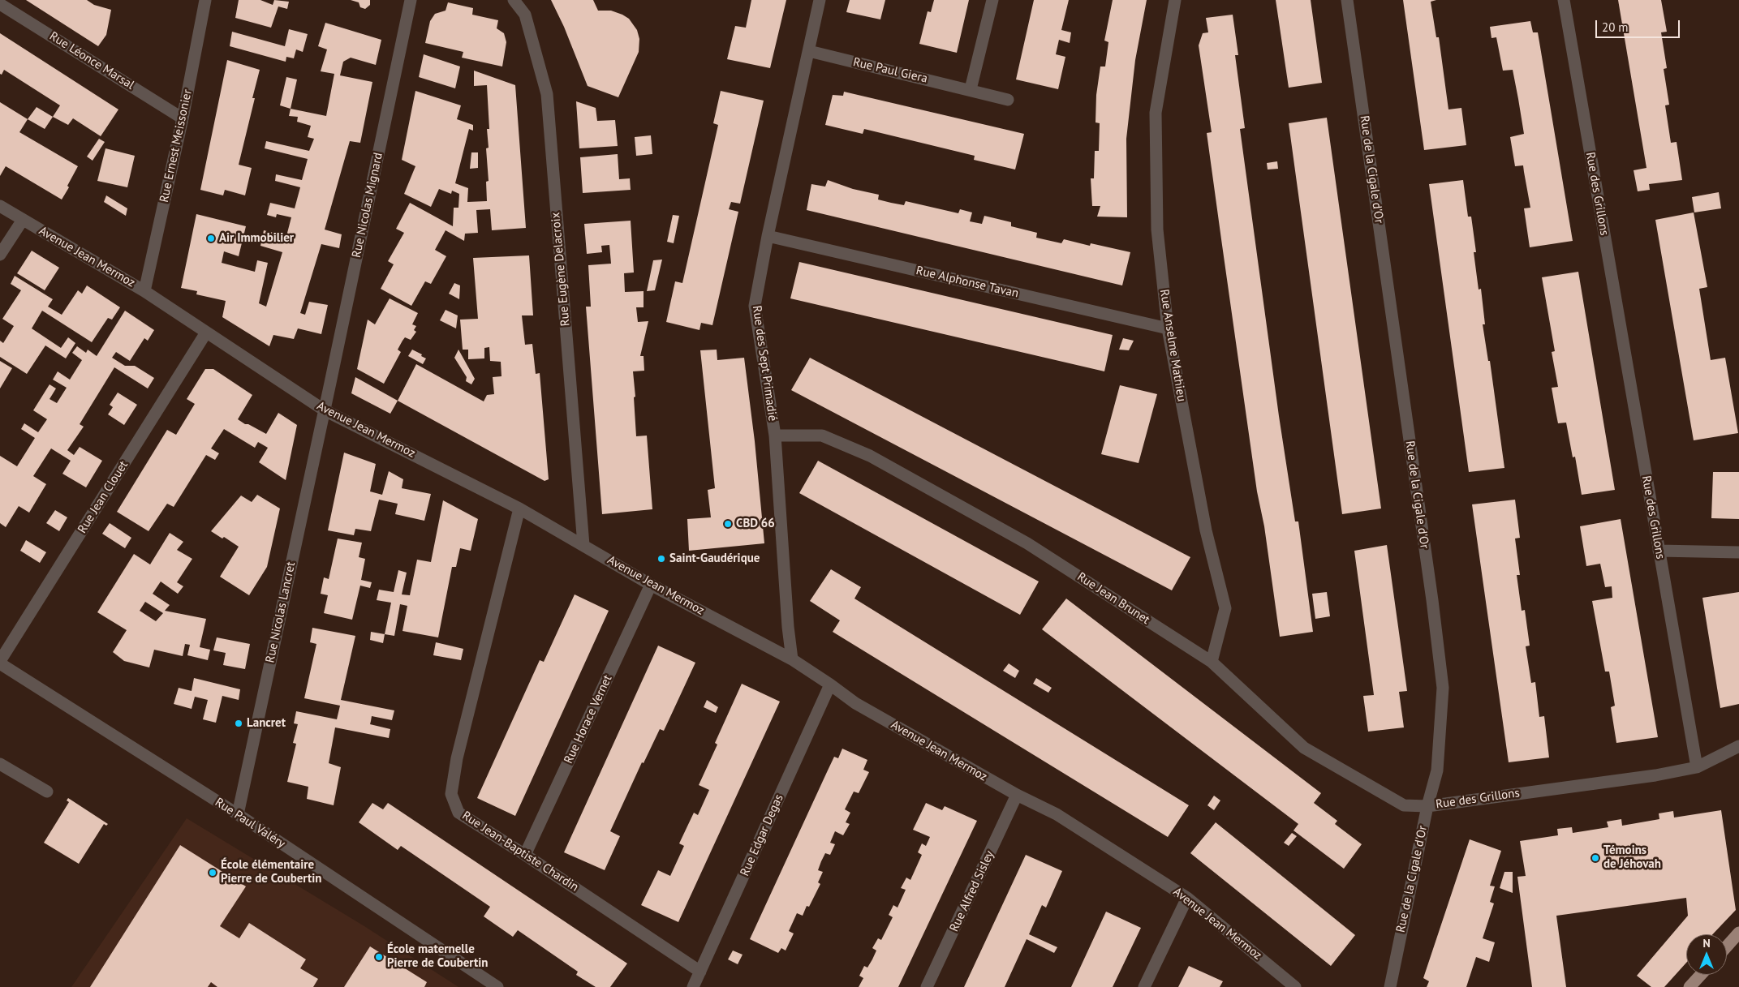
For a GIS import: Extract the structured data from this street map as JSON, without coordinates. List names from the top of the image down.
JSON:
{
  "streets": {
    "street": [
      "Rue Léonce Marsal",
      "Rue Paul Giera",
      "Rue Ernest Meissonier",
      "Rue de la Cigale d'Or",
      "Rue des Grillons",
      "Rue Nicolas Mignard",
      "Avenue Jean Mermoz",
      "Rue Eugène Delacroix",
      "Rue Alphonse Tavan",
      "Rue Anselme Mathieu",
      "Rue des Sept Primadié",
      "Rue Jean Clouet",
      "Rue Jean Brunet",
      "Rue Nicolas Lancret",
      "Rue Horace Vernet",
      "Rue Paul Valéry",
      "Rue Edgar Degas",
      "Rue Jean-Baptiste Chardin",
      "Rue Alfred Sisley"
    ]
  },
  "crossings": [
    ["Rue Léonce Marsal", "Rue Ernest Meissonier"],
    ["Rue Paul Giera", "Rue des Sept Primadié"],
    ["Rue Ernest Meissonier", "Avenue Jean Mermoz"],
    ["Rue de la Cigale d'Or", "Rue des Grillons"],
    ["Rue de la Cigale d'Or", "Rue Jean Brunet"],
    ["Rue des Grillons", "Rue Jean Brunet"],
    ["Rue Nicolas Mignard", "Avenue Jean Mermoz"],
    ["Rue Nicolas Mignard", "Rue Nicolas Lancret"],
    ["Avenue Jean Mermoz", "Rue Eugène Delacroix"],
    ["Avenue Jean Mermoz", "Rue des Sept Primadié"],
    ["Avenue Jean Mermoz", "Rue Jean Clouet"],
    ["Avenue Jean Mermoz", "Rue Nicolas Lancret"],
    ["Avenue Jean Mermoz", "Rue Horace Vernet"],
    ["Avenue Jean Mermoz", "Rue Edgar Degas"],
    ["Avenue Jean Mermoz", "Rue Jean-Baptiste Chardin"],
    ["Avenue Jean Mermoz", "Rue Alfred Sisley"],
    ["Rue Alphonse Tavan", "Rue Anselme Mathieu"],
    ["Rue Alphonse Tavan", "Rue des Sept Primadié"],
    ["Rue Anselme Mathieu", "Rue Jean Brunet"],
    ["Rue des Sept Primadié", "Rue Jean Brunet"],
    ["Rue Jean Clouet", "Rue Paul Valéry"],
    ["Rue Nicolas Lancret", "Rue Paul Valéry"],
    ["Rue Horace Vernet", "Rue Jean-Baptiste Chardin"],
    ["Rue Edgar Degas", "Rue Jean-Baptiste Chardin"]
  ],
  "places": [
    "Air Immobilier",
    "CBD 66",
    "Saint-Gaudérique",
    "Lancret",
    "Témoins de Jéhovah",
    "École élémentaire Pierre de Coubertin",
    "École maternelle Pierre de Coubertin"
  ],
  "scale_bar": "20 m",
  "north": "top"
}
